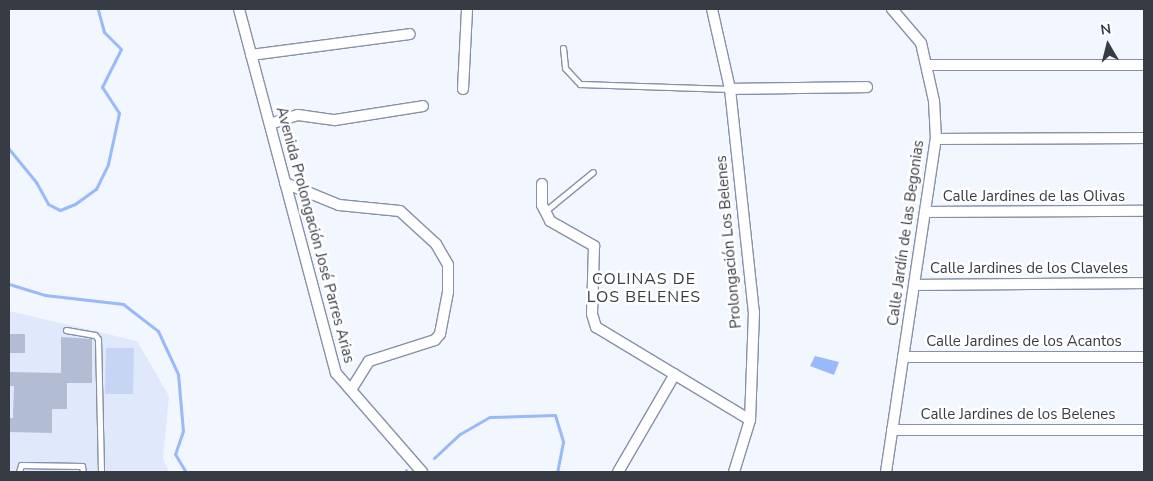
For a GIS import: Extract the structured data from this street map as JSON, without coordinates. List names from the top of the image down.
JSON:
{
  "streets": {
    "street": [
      "Calle Jardines de las Olivas",
      "Calle Jardín de las Begonias",
      "Avenida Prolongación José Parres Arias",
      "Prolongación Los Belenes",
      "Calle Jardines de los Claveles",
      "Calle Jardines de los Acantos",
      "Calle Jardines de los Belenes"
    ]
  },
  "crossings": [
    ["Calle Jardines de las Olivas", "Calle Jardín de las Begonias"],
    ["Calle Jardín de las Begonias", "Calle Jardines de los Claveles"],
    ["Calle Jardín de las Begonias", "Calle Jardines de los Acantos"],
    ["Calle Jardín de las Begonias", "Calle Jardines de los Belenes"]
  ],
  "districts": ["COLINAS DE LOS BELENES"],
  "north": "top"
}
